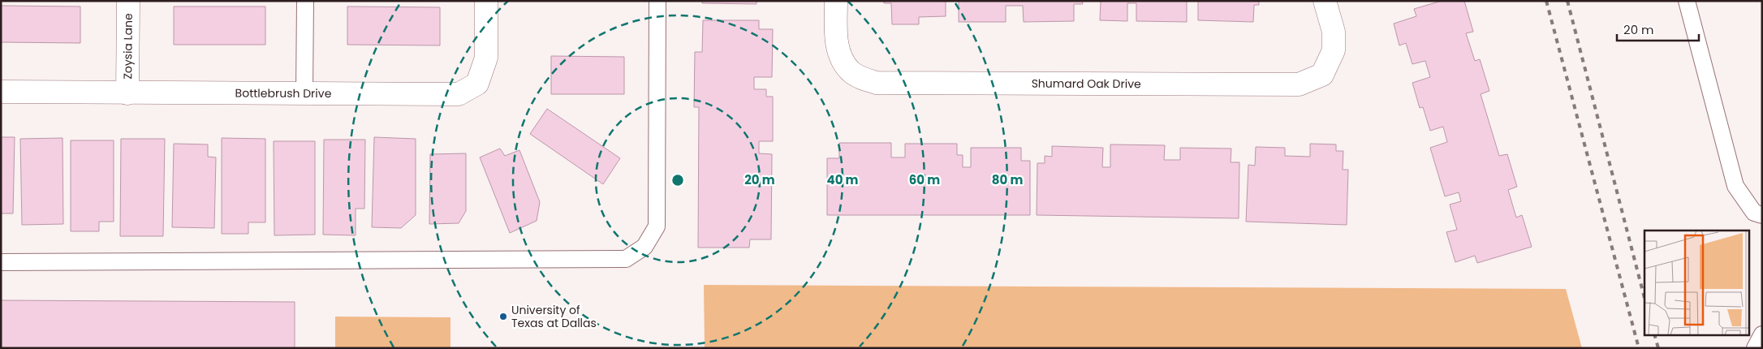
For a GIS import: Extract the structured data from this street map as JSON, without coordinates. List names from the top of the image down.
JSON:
{
  "streets": {
    "street": ["Zoysia Lane", "Shumard Oak Drive", "Bottlebrush Drive"]
  },
  "crossings": [
    ["Zoysia Lane", "Bottlebrush Drive"]
  ],
  "places": ["University of Texas at Dallas"],
  "scale_bar": "20 m",
  "rings": [
    "20 m",
    "40 m",
    "60 m",
    "80 m"
  ]
}
